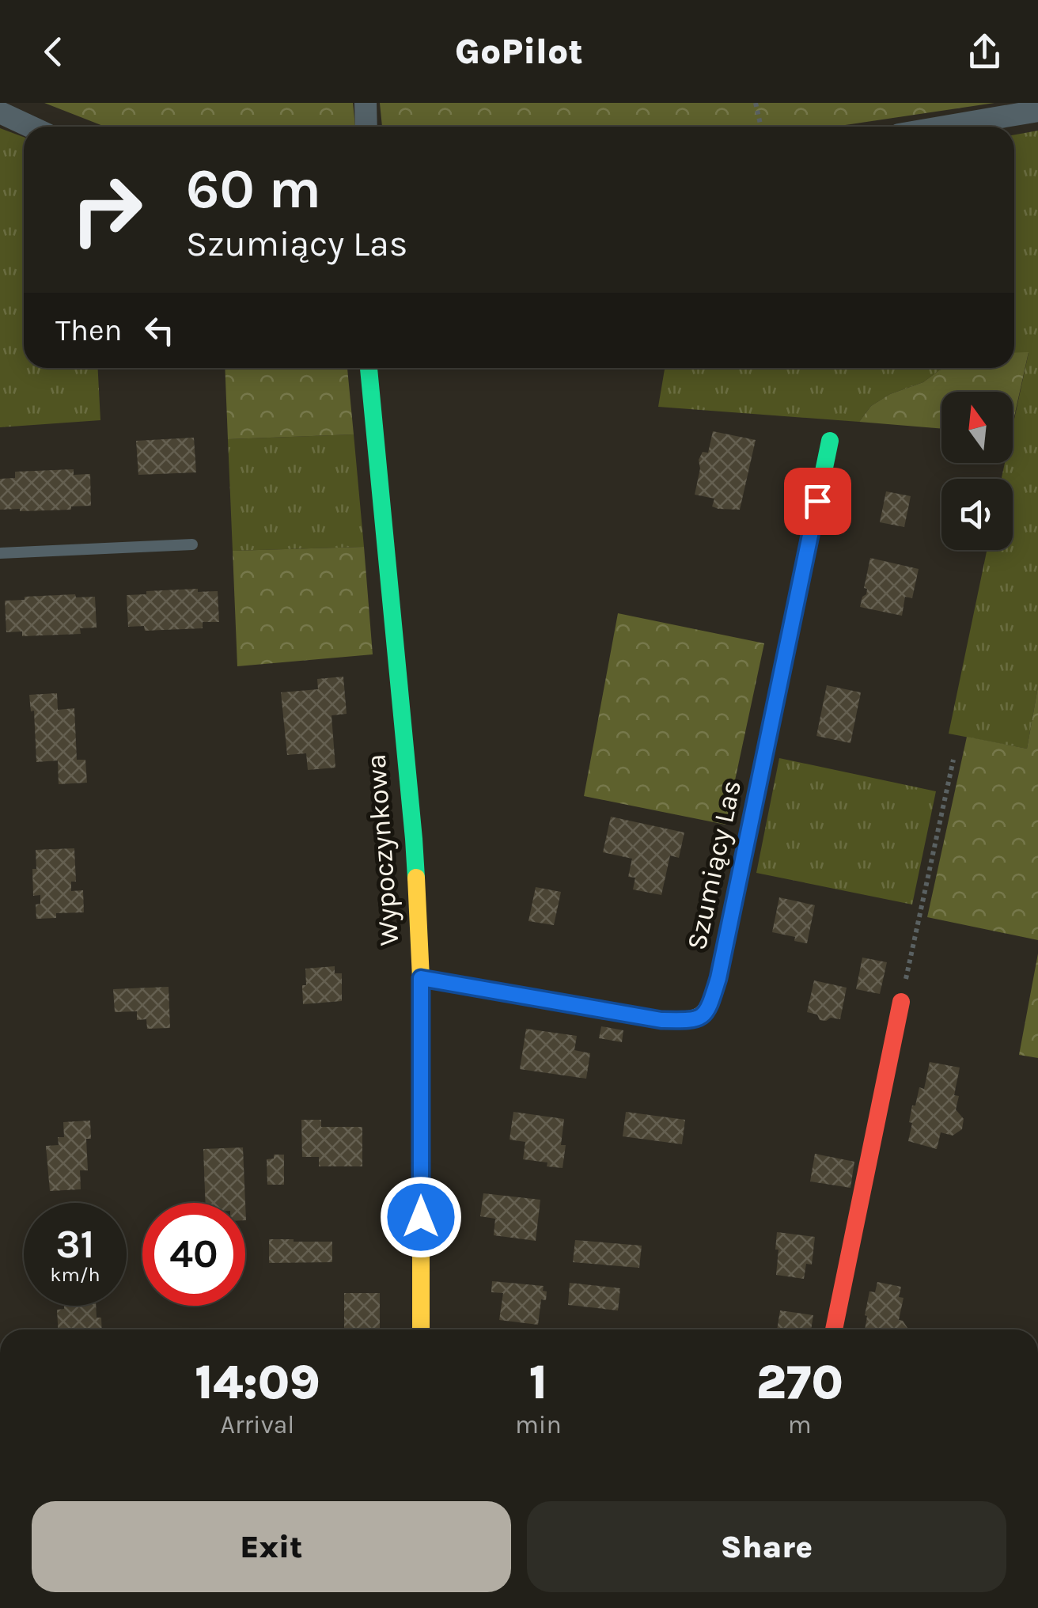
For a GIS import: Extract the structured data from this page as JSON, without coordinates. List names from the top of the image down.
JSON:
{
  "streets": {
    "street": ["Wypoczynkowa", "Szumiący Las"]
  },
  "crossings": [
    ["Wypoczynkowa", "Szumiący Las"]
  ],
  "north": "top",
  "page": {
    "header": "GoPilot",
    "turn": ["60 m", "Szumiący Las"],
    "then": "Then",
    "speed": "31 km/h",
    "limit": "40",
    "eta": [
      "14:09",
      "Arrival",
      "1",
      "min",
      "270",
      "m"
    ],
    "buttons": ["Exit", "Share"]
  }
}
